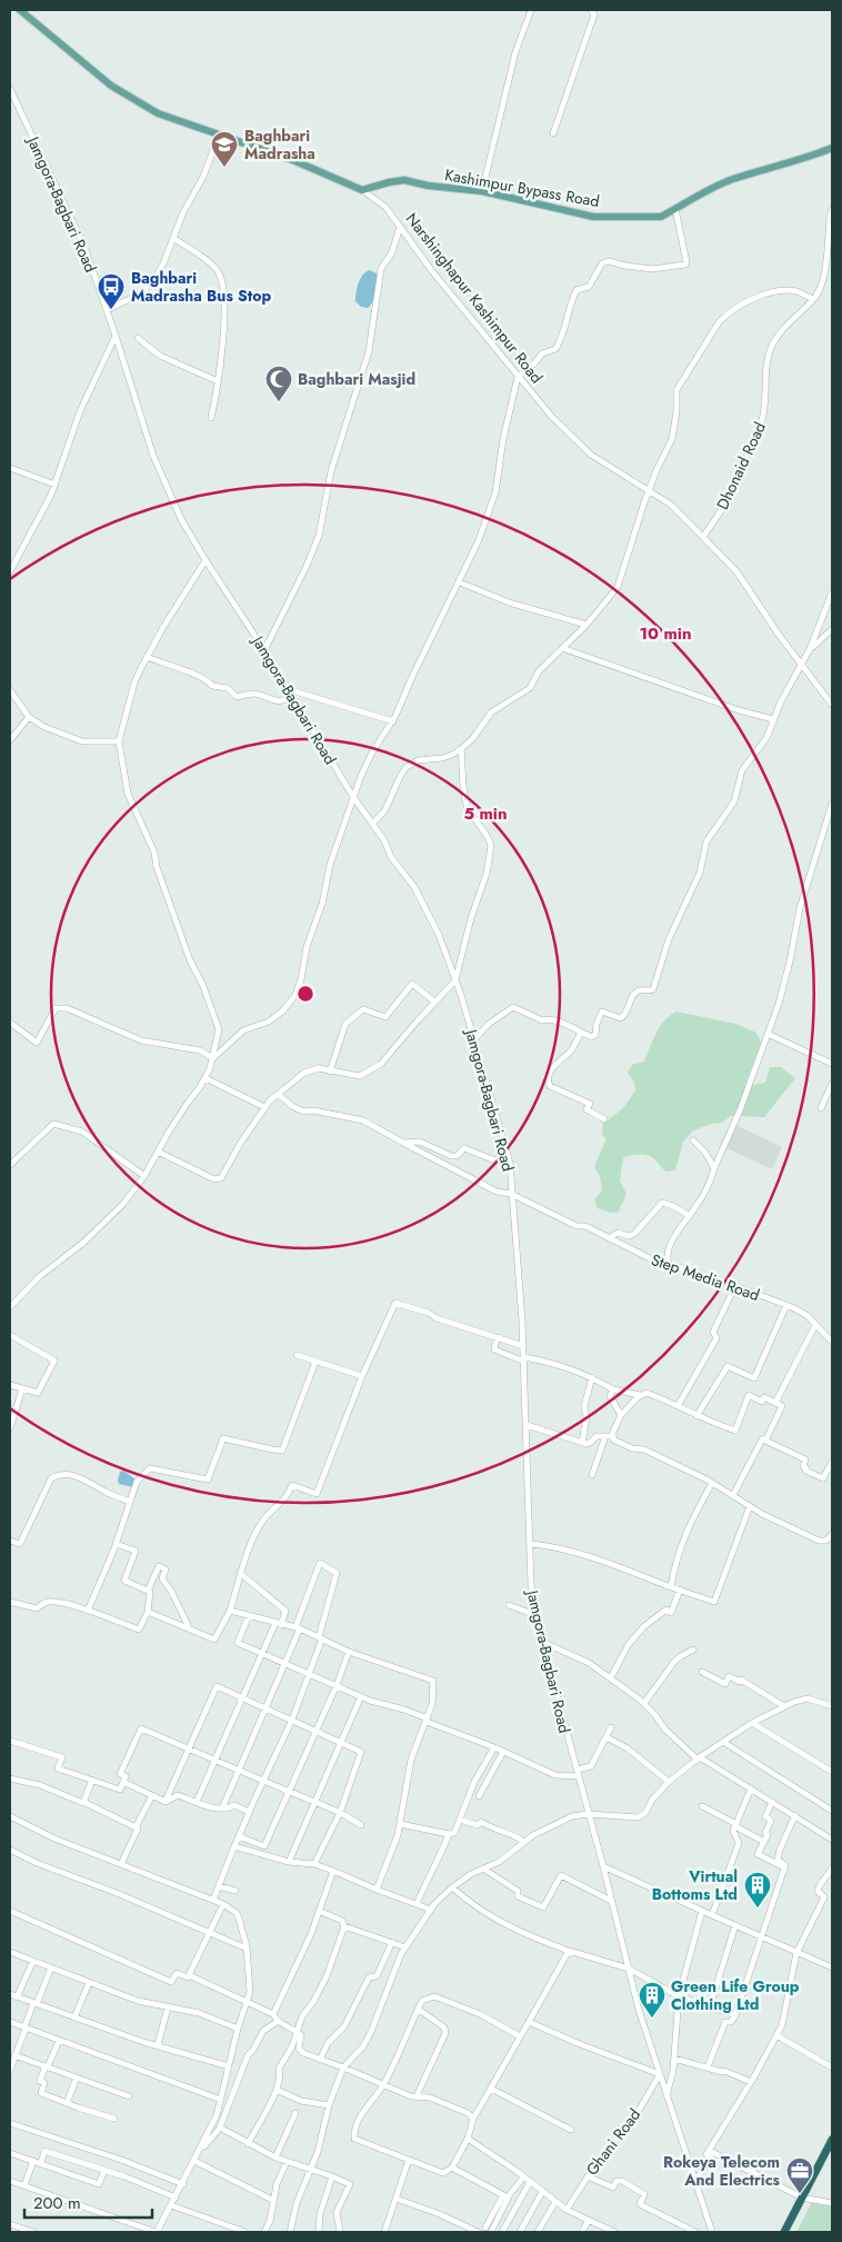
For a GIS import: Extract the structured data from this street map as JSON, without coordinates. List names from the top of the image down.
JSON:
{
  "streets": {
    "main road": ["Kashimpur Bypass Road", "Narshinghapur Kashimpur Road"],
    "street": [
      "Jamgora-Bagbari Road",
      "Dhonaid Road",
      "Step Media Road",
      "Ghani Road"
    ]
  },
  "crossings": [
    ["Kashimpur Bypass Road", "Narshinghapur Kashimpur Road"],
    ["Jamgora-Bagbari Road", "Step Media Road"],
    ["Jamgora-Bagbari Road", "Ghani Road"],
    ["Narshinghapur Kashimpur Road", "Dhonaid Road"]
  ],
  "places": {
    "school or university": ["Baghbari Madrasha"],
    "bus stop": ["Baghbari Madrasha Bus Stop"],
    "mosque": ["Baghbari Masjid"],
    "building": ["Virtual Bottoms Ltd", "Green Life Group Clothing Ltd"],
    "office": ["Rokeya Telecom And Electrics"]
  },
  "scale_bar": "200 m",
  "rings": ["10 min", "5 min"]
}
